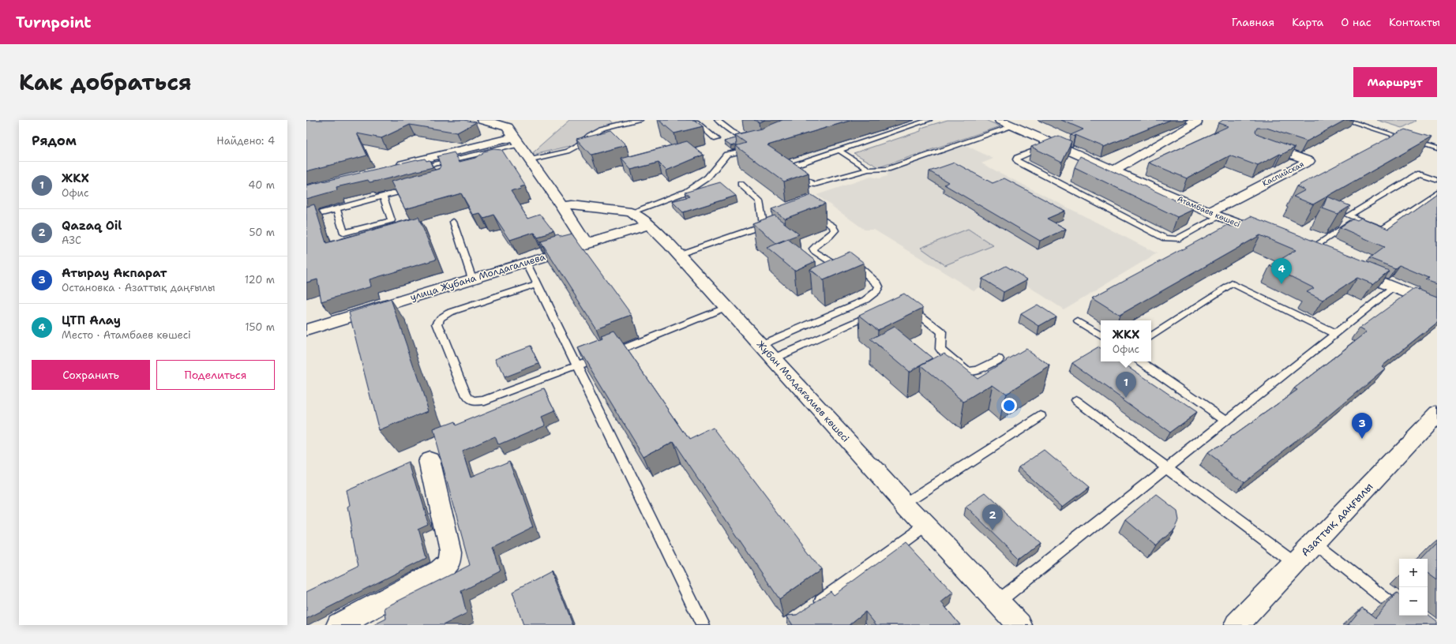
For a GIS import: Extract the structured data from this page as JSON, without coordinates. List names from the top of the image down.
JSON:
{
  "streets": {
    "street": [
      "Каспийская",
      "Атамбаев көшесі",
      "улица Жубана Молдагалиева",
      "Жұбан Молдағалиев көшесі",
      "Азаттық даңғылы"
    ]
  },
  "crossings": [
    ["Каспийская", "Атамбаев көшесі"],
    ["улица Жубана Молдагалиева", "Жұбан Молдағалиев көшесі"]
  ],
  "page": {
    "header": "Turnpoint",
    "nav": [
      "Главная",
      "Карта",
      "О нас",
      "Контакты"
    ],
    "title": "Как добраться",
    "buttons": [
      "Маршрут",
      ["Сохранить", "Поделиться"]
    ],
    "heading": ["Рядом", "Найдено: 4"],
    "list": [
      {
        "mark": "1",
        "name": "ЖКХ",
        "note": "Офис",
        "value": "40 m"
      },
      {
        "mark": "2",
        "name": "Qazaq Oil",
        "note": "АЗС",
        "value": "50 m"
      },
      {
        "mark": "3",
        "name": "Атырау Акпарат",
        "note": "Остановка · Азаттық даңғылы",
        "value": "120 m"
      },
      {
        "mark": "4",
        "name": "ЦТП Алау",
        "note": "Место · Атамбаев көшесі",
        "value": "150 m"
      }
    ],
    "pins": [
      "4",
      "1",
      "3",
      "2"
    ],
    "popup": ["ЖКХ", "Офис"],
    "map_buttons": ["+", "−"]
  }
}
